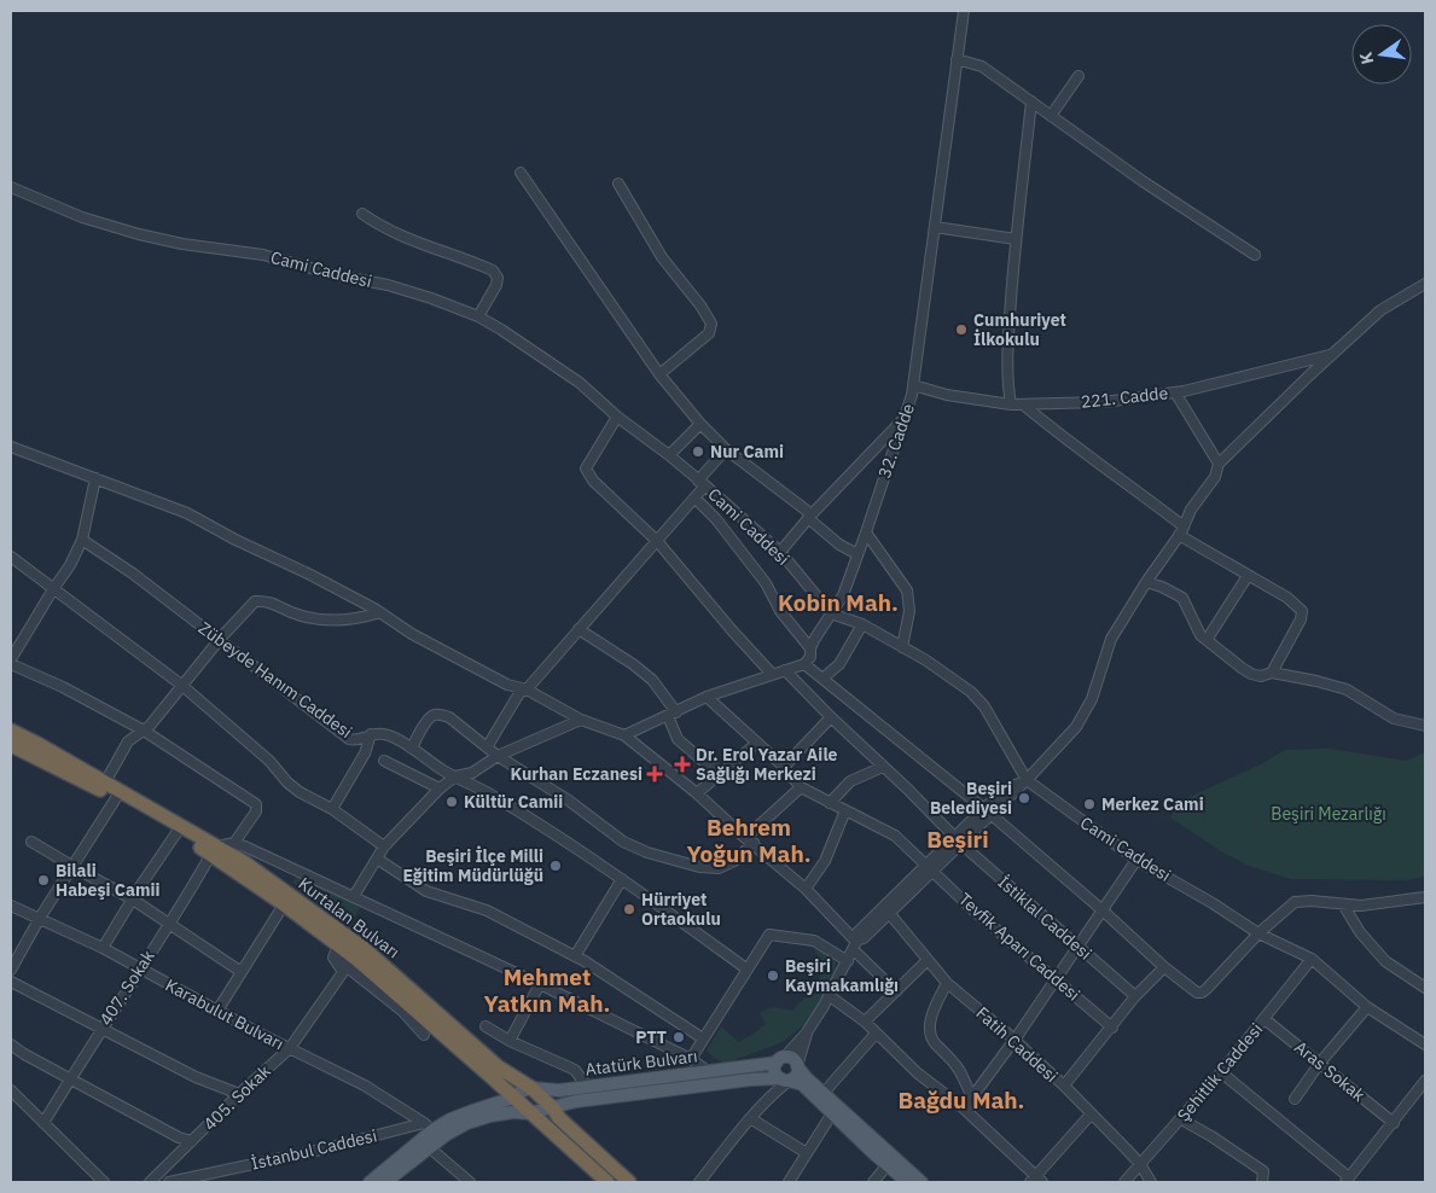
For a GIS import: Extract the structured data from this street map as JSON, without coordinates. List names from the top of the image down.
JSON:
{
  "streets": {
    "highway": ["Kurtalan Bulvarı"],
    "main road": ["Atatürk Bulvarı"],
    "street": [
      "Cami Caddesi",
      "221. Cadde",
      "32. Cadde",
      "Zübeyde Hanım Caddesi",
      "İstiklal Caddesi",
      "Tevfik Aparı Caddesi",
      "407. Sokak",
      "Karabulut Bulvarı",
      "Fatih Caddesi",
      "Aras Sokak",
      "Şehitlik Caddesi",
      "405. Sokak",
      "İstanbul Caddesi"
    ]
  },
  "crossings": [
    ["Cami Caddesi", "32. Cadde"],
    ["Cami Caddesi", "Şehitlik Caddesi"],
    ["221. Cadde", "32. Cadde"],
    ["Kurtalan Bulvarı", "407. Sokak"],
    ["Kurtalan Bulvarı", "Atatürk Bulvarı"],
    ["Kurtalan Bulvarı", "405. Sokak"],
    ["407. Sokak", "Karabulut Bulvarı"],
    ["Karabulut Bulvarı", "405. Sokak"],
    ["Karabulut Bulvarı", "İstanbul Caddesi"],
    ["Fatih Caddesi", "Şehitlik Caddesi"],
    ["Aras Sokak", "Şehitlik Caddesi"]
  ],
  "districts": [
    "Kobin Mah.",
    "Behrem Yoğun Mah.",
    "Beşiri",
    "Mehmet Yatkın Mah.",
    "Bağdu Mah."
  ],
  "parks": ["Beşiri Mezarlığı"],
  "places": {
    "other": [
      "Cumhuriyet İlkokulu",
      "Nur Cami",
      "Beşiri Belediyesi",
      "Kültür Camii",
      "Merkez Cami",
      "Beşiri İlçe Milli Eğitim Müdürlüğü",
      "Bilali Habeşi Camii",
      "Hürriyet Ortaokulu",
      "Beşiri Kaymakamlığı",
      "PTT"
    ],
    "health": ["Dr. Erol Yazar Aile Sağlığı Merkezi", "Kurhan Eczanesi"]
  },
  "north": "left"
}
